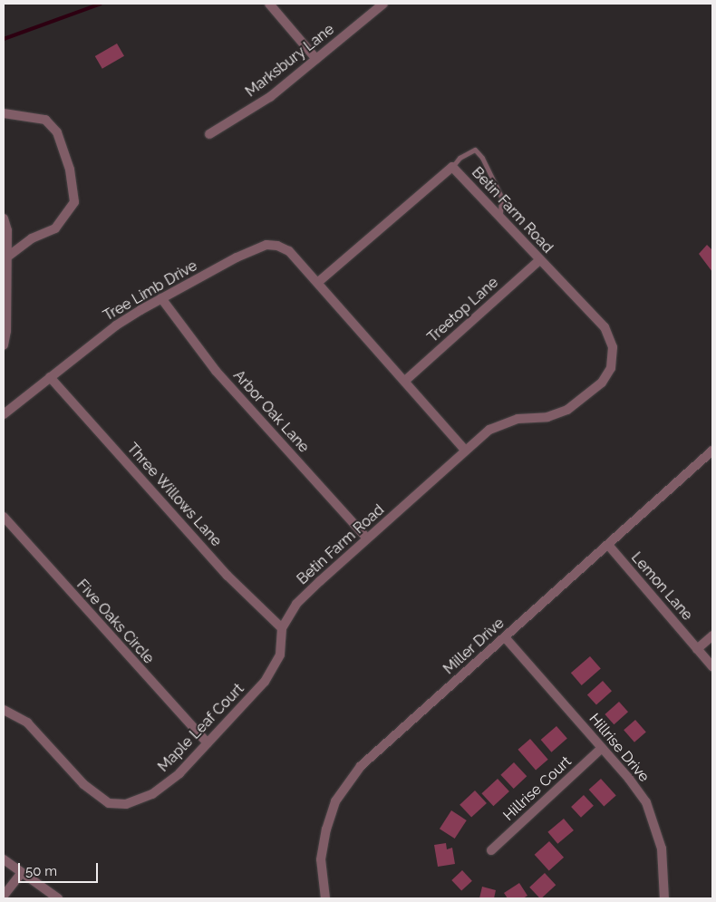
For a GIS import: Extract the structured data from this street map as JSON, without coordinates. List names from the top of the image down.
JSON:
{
  "streets": {
    "street": [
      "Marksbury Lane",
      "Betin Farm Road",
      "Tree Limb Drive",
      "Treetop Lane",
      "Arbor Oak Lane",
      "Three Willows Lane",
      "Lemon Lane",
      "Five Oaks Circle",
      "Miller Drive",
      "Maple Leaf Court",
      "Hillrise Drive",
      "Hillrise Court"
    ]
  },
  "crossings": [
    ["Betin Farm Road", "Tree Limb Drive"],
    ["Betin Farm Road", "Treetop Lane"],
    ["Betin Farm Road", "Arbor Oak Lane"],
    ["Betin Farm Road", "Three Willows Lane"],
    ["Betin Farm Road", "Maple Leaf Court"],
    ["Tree Limb Drive", "Arbor Oak Lane"],
    ["Tree Limb Drive", "Three Willows Lane"],
    ["Three Willows Lane", "Maple Leaf Court"],
    ["Lemon Lane", "Miller Drive"],
    ["Five Oaks Circle", "Maple Leaf Court"],
    ["Miller Drive", "Hillrise Drive"],
    ["Hillrise Drive", "Hillrise Court"]
  ],
  "scale_bar": "50 m"
}
